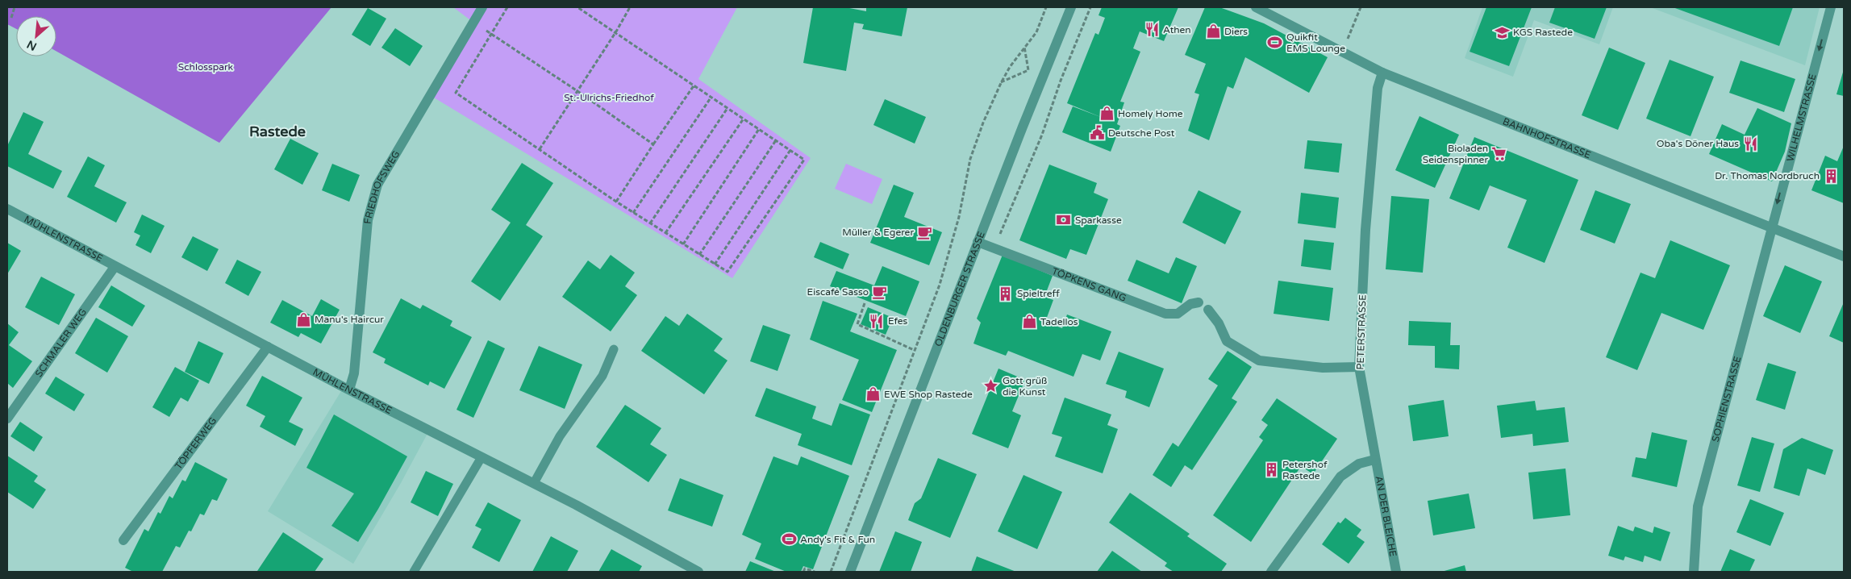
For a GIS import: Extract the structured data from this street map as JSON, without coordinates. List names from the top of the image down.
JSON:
{
  "streets": {
    "street": [
      "WILHELMSTRASSE",
      "BAHNHOFSTRASSE",
      "FRIEDHOFSWEG",
      "MÜHLENSTRASSE",
      "TÖPKENS GANG",
      "OLDENBURGER STRASSE",
      "PETERSTRASSE",
      "SCHMALER WEG",
      "SOPHIENSTRASSE",
      "TÖPFERWEG",
      "AN DER BLEICHE"
    ]
  },
  "crossings": [
    ["WILHELMSTRASSE", "BAHNHOFSTRASSE"],
    ["WILHELMSTRASSE", "SOPHIENSTRASSE"],
    ["BAHNHOFSTRASSE", "PETERSTRASSE"],
    ["BAHNHOFSTRASSE", "SOPHIENSTRASSE"],
    ["FRIEDHOFSWEG", "MÜHLENSTRASSE"],
    ["MÜHLENSTRASSE", "SCHMALER WEG"],
    ["MÜHLENSTRASSE", "TÖPFERWEG"],
    ["TÖPKENS GANG", "OLDENBURGER STRASSE"],
    ["PETERSTRASSE", "AN DER BLEICHE"]
  ],
  "one_way": ["WILHELMSTRASSE"],
  "districts": ["Rastede"],
  "parks": ["Schlosspark", "St.-Ulrichs-Friedhof"],
  "places": {
    "restaurant": ["Athen", "Oba's Döner Haus", "Efes"],
    "shop": [
      "Diers",
      "Homely Home",
      "Manu's Haircur",
      "Tadellos",
      "EWE Shop Rastede"
    ],
    "school or university": ["KGS Rastede"],
    "sports": ["Quikfit EMS Lounge", "Andy's Fit & Fun"],
    "public building": ["Deutsche Post"],
    "supermarket": ["Bioladen Seidenspinner"],
    "building": ["Dr. Thomas Nordbruch", "Spieltreff", "Petershof Rastede"],
    "bank": ["Sparkasse"],
    "cafe": ["Müller & Egerer", "Eiscafé Sasso"],
    "place": ["Gott grüß die Kunst"]
  },
  "north": "bottom left"
}
